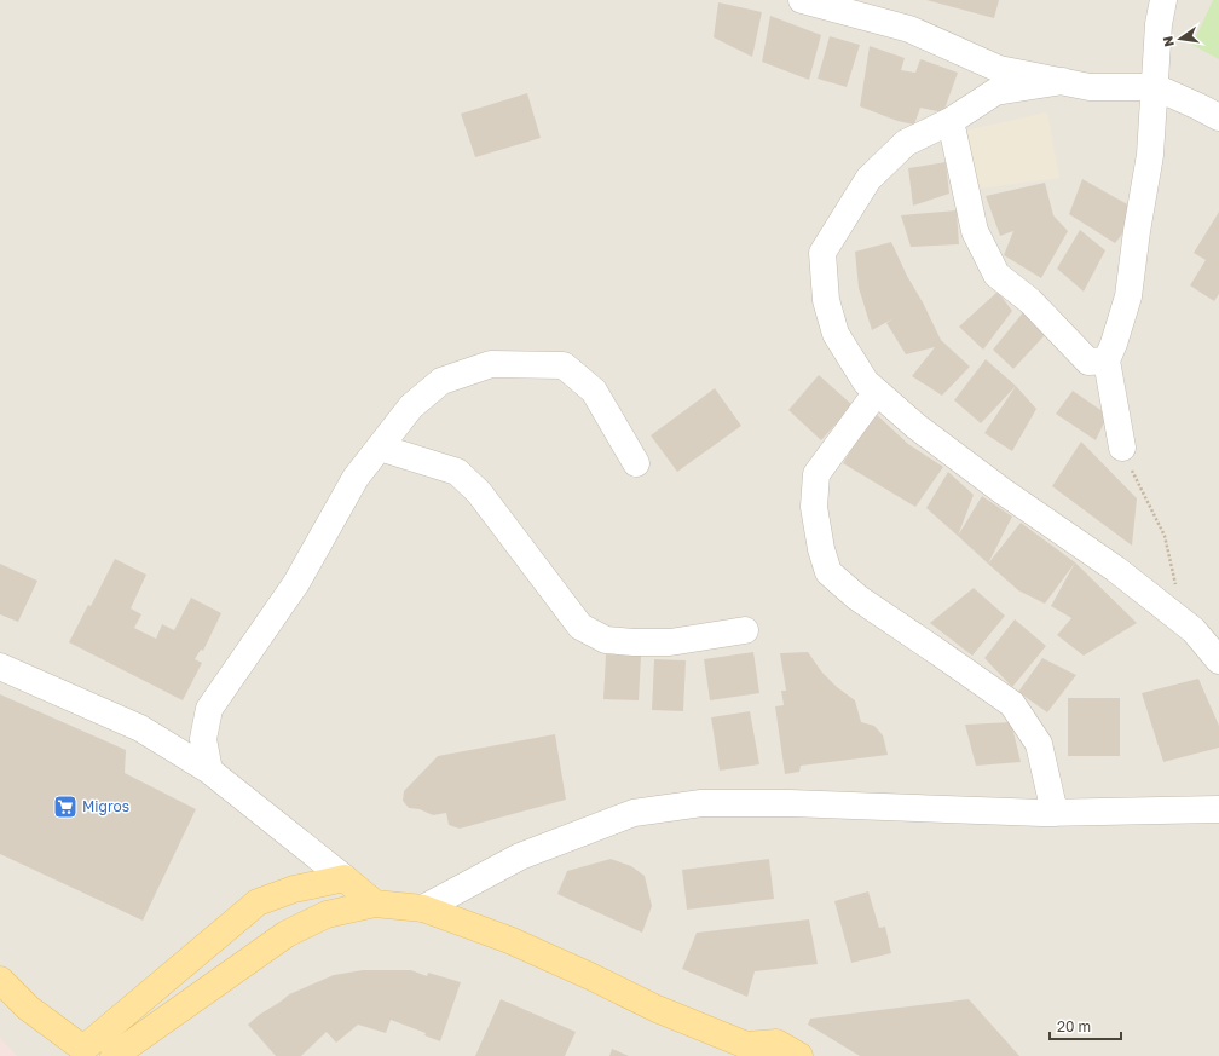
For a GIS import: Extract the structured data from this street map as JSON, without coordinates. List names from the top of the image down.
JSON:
{
  "places": {
    "supermarket": ["Migros"]
  },
  "scale_bar": "20 m",
  "north": "left"
}
